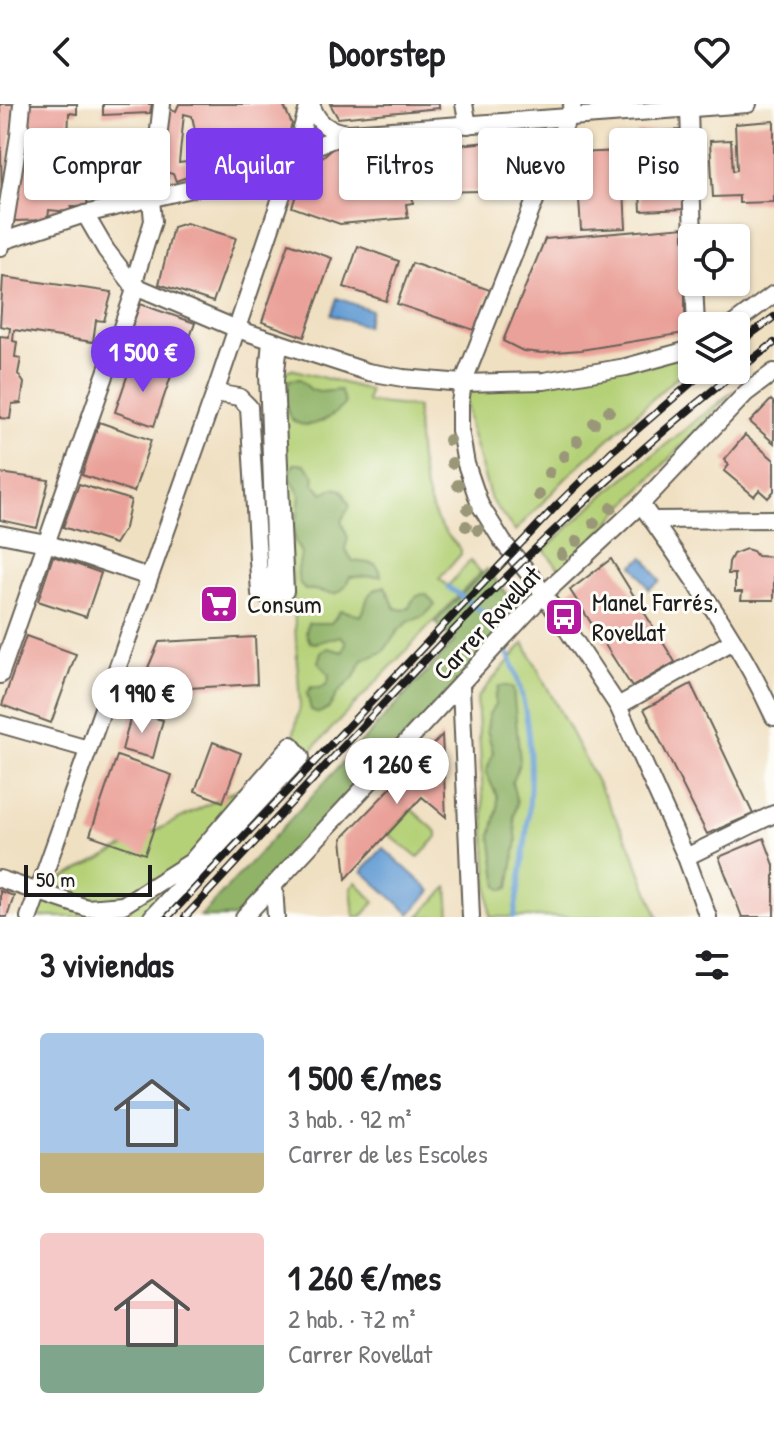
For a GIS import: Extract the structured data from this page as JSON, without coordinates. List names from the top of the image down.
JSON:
{
  "streets": {
    "street": ["Carrer Rovellat"]
  },
  "places": {
    "supermarket": ["Consum"],
    "bus stop": ["Manel Farrés, Rovellat"]
  },
  "scale_bar": "50 m",
  "page": {
    "header": "Doorstep",
    "chip": [
      "Comprar",
      "Alquilar",
      "Filtros",
      "Nuevo",
      "Piso"
    ],
    "price": ["1 500 €", "1 990 €", "1 260 €"],
    "scale": "50 m",
    "heading": "3 viviendas",
    "list": [
      {
        "name": "1 500 €/mes",
        "note": "3 hab. · 92 m² · Carrer de les Escoles"
      },
      {
        "name": "1 260 €/mes",
        "note": "2 hab. · 72 m² · Carrer Rovellat"
      }
    ]
  }
}
